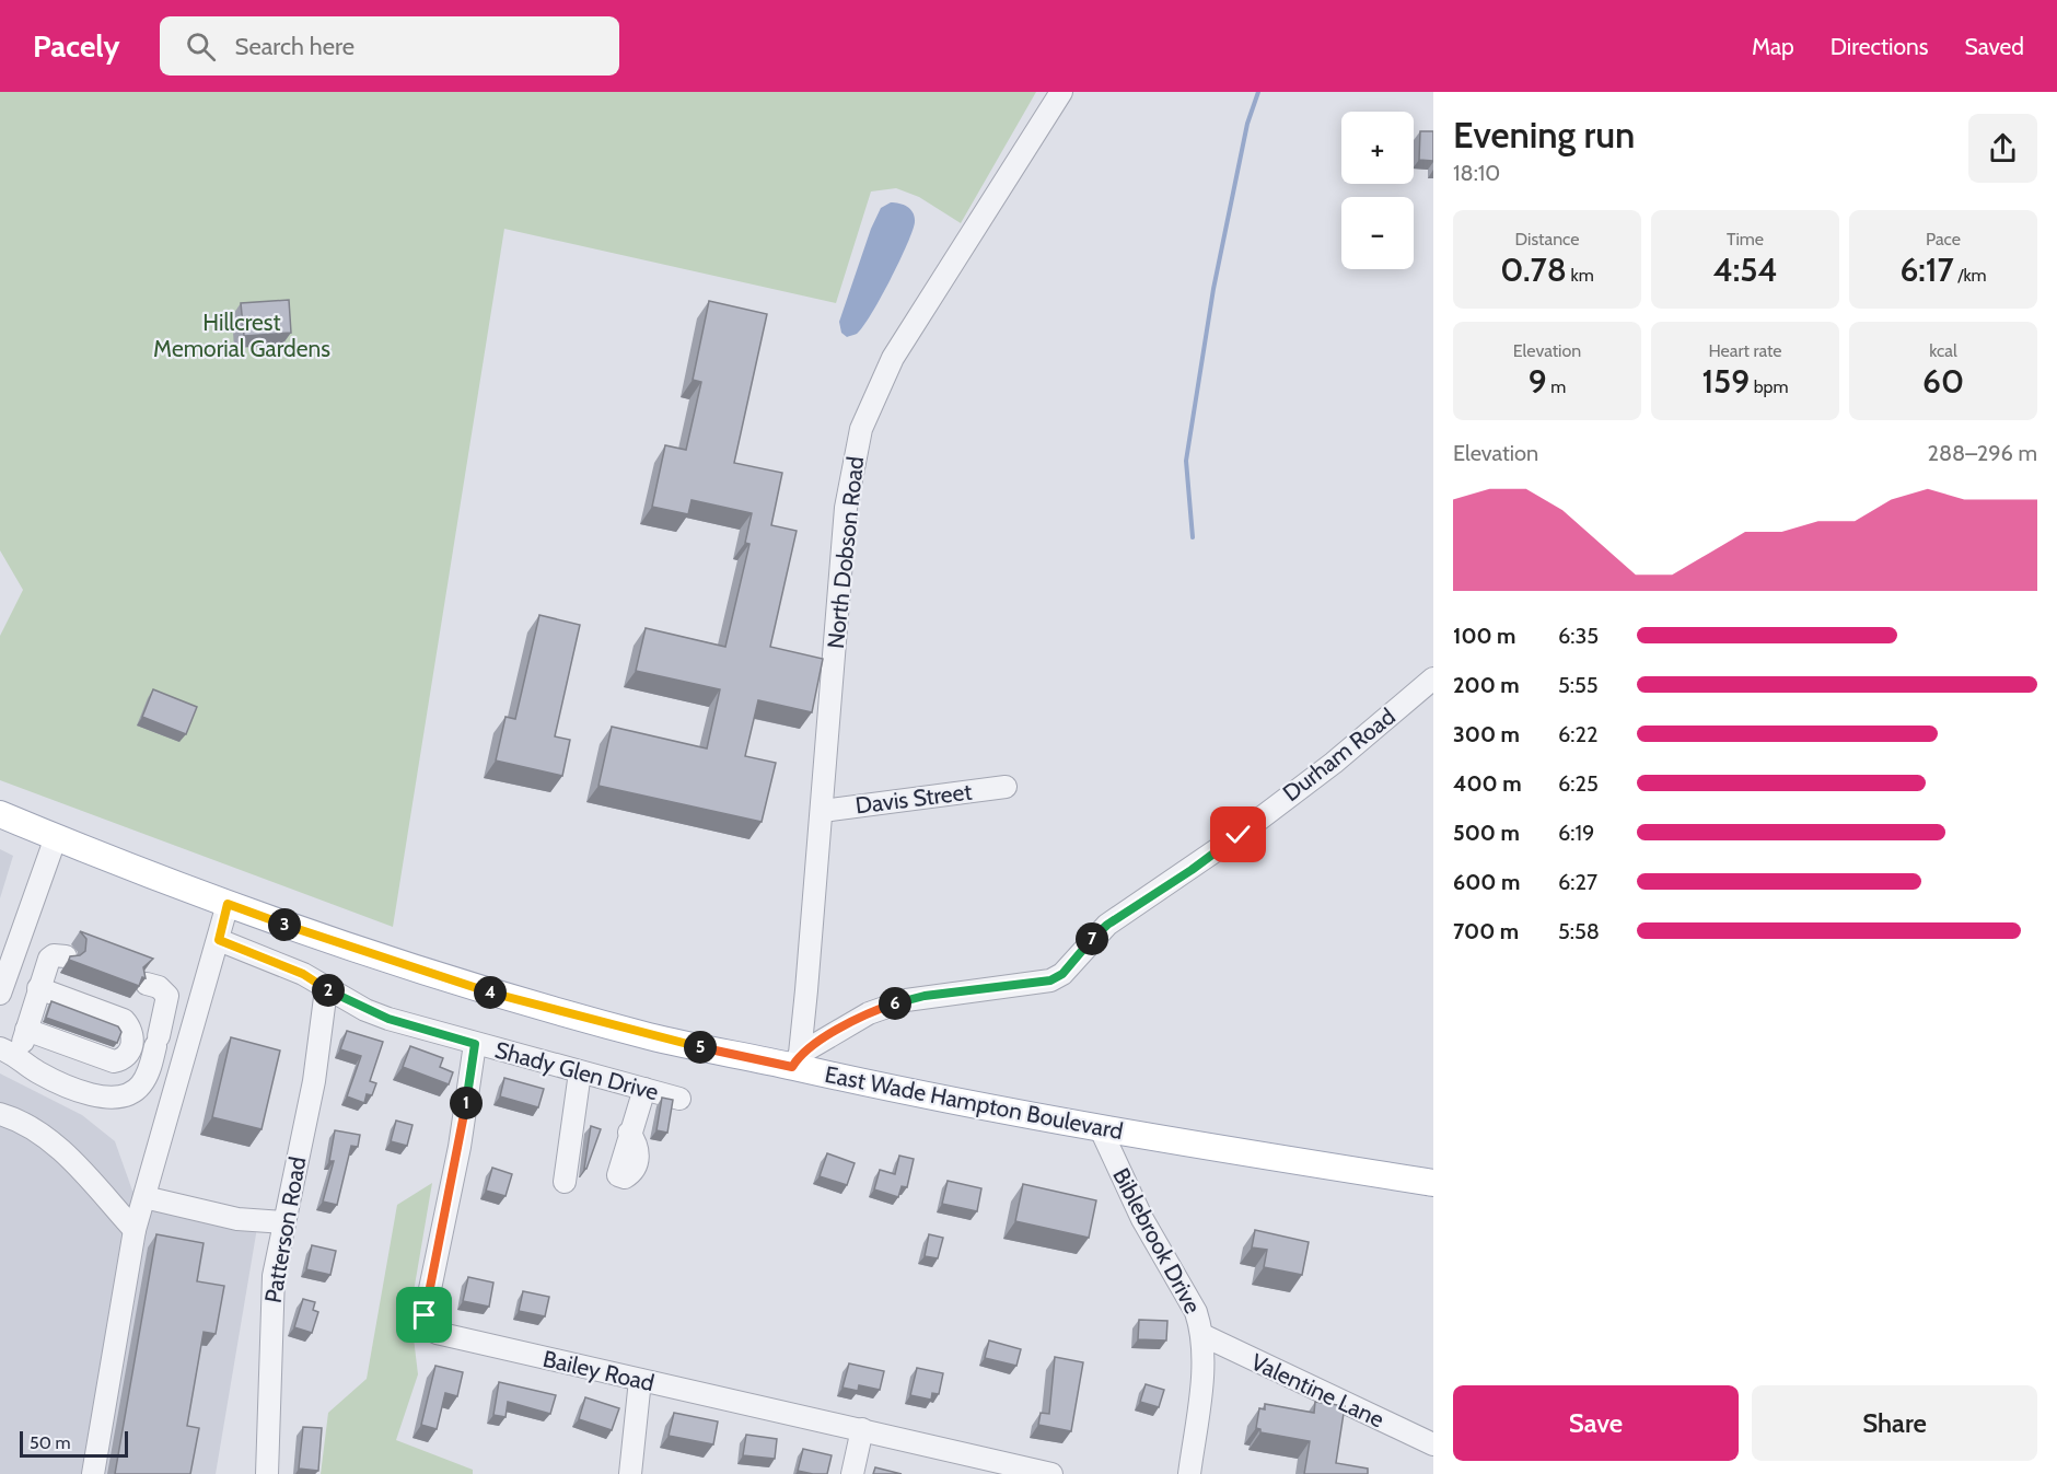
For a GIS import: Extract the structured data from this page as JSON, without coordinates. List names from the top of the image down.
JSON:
{
  "streets": {
    "main road": ["East Wade Hampton Boulevard"],
    "street": [
      "North Dobson Road",
      "Durham Road",
      "Davis Street",
      "Shady Glen Drive",
      "Patterson Road",
      "Biblebrook Drive",
      "Bailey Road",
      "Valentine Lane"
    ]
  },
  "crossings": [
    ["North Dobson Road", "Durham Road"],
    ["North Dobson Road", "Davis Street"],
    ["North Dobson Road", "East Wade Hampton Boulevard"],
    ["Durham Road", "East Wade Hampton Boulevard"],
    ["Shady Glen Drive", "Patterson Road"],
    ["Shady Glen Drive", "Bailey Road"],
    ["East Wade Hampton Boulevard", "Biblebrook Drive"],
    ["Biblebrook Drive", "Valentine Lane"]
  ],
  "parks": ["Hillcrest Memorial Gardens"],
  "scale_bar": "50 m",
  "page": {
    "header": "Pacely",
    "search": "Search here",
    "nav": ["Map", "Directions", "Saved"],
    "heading": ["Evening run", "18:10"],
    "map_buttons": ["+", "−"],
    "stats": [
      ["Distance", "0.78 km"],
      ["Time", "4:54"],
      ["Pace", "6:17 /km"],
      ["Elevation", "9 m"],
      ["Heart rate", "159 bpm"],
      ["kcal", "60"]
    ],
    "chart": ["Elevation", "288–296 m"],
    "list": [
      {
        "name": "100 m",
        "note": "6:35"
      },
      {
        "name": "200 m",
        "note": "5:55"
      },
      {
        "name": "300 m",
        "note": "6:22"
      },
      {
        "name": "400 m",
        "note": "6:25"
      },
      {
        "name": "500 m",
        "note": "6:19"
      },
      {
        "name": "600 m",
        "note": "6:27"
      },
      {
        "name": "700 m",
        "note": "5:58"
      }
    ],
    "pins": [
      "3",
      "7",
      "2",
      "4",
      "6",
      "5",
      "1"
    ],
    "buttons": ["Save", "Share"],
    "scale": "50 m"
  }
}
